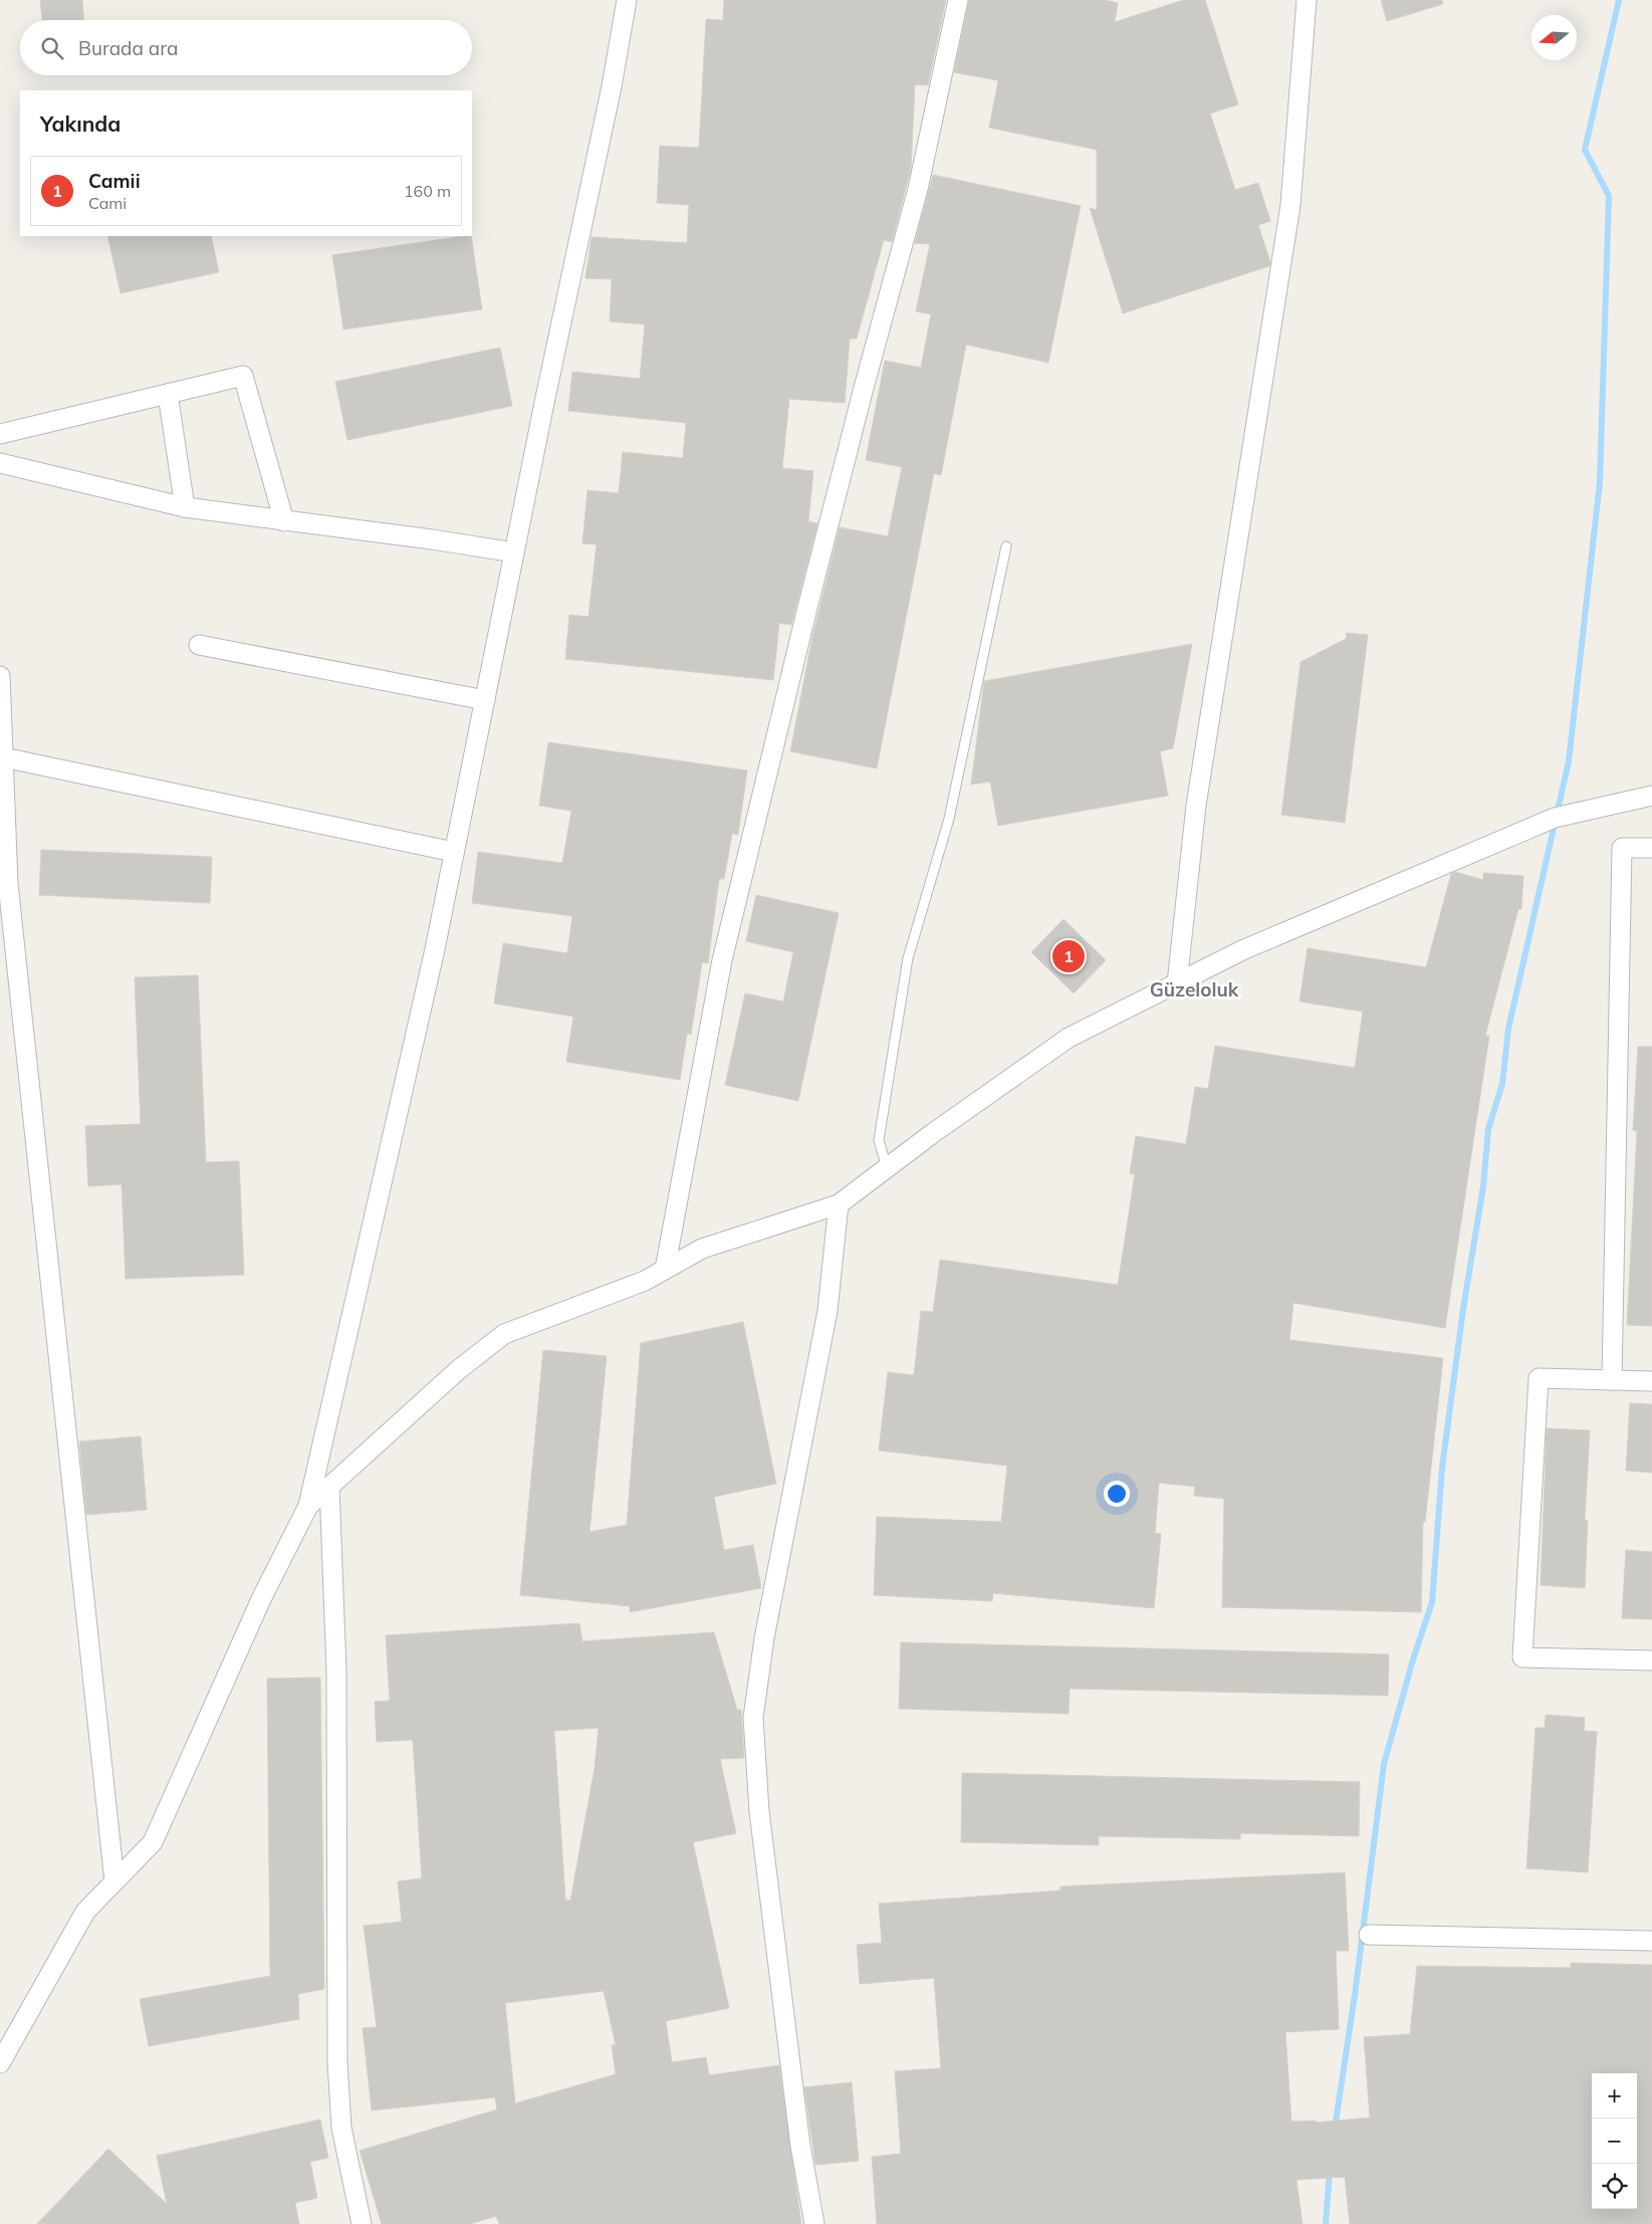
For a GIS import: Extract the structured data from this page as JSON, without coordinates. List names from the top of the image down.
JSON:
{
  "districts": ["Güzeloluk"],
  "north": "left",
  "page": {
    "search": "Burada ara",
    "heading": "Yakında",
    "list": [
      {
        "mark": "1",
        "name": "Camii",
        "note": "Cami",
        "value": "160 m"
      }
    ],
    "pins": "1",
    "map_buttons": ["+", "−"]
  }
}
